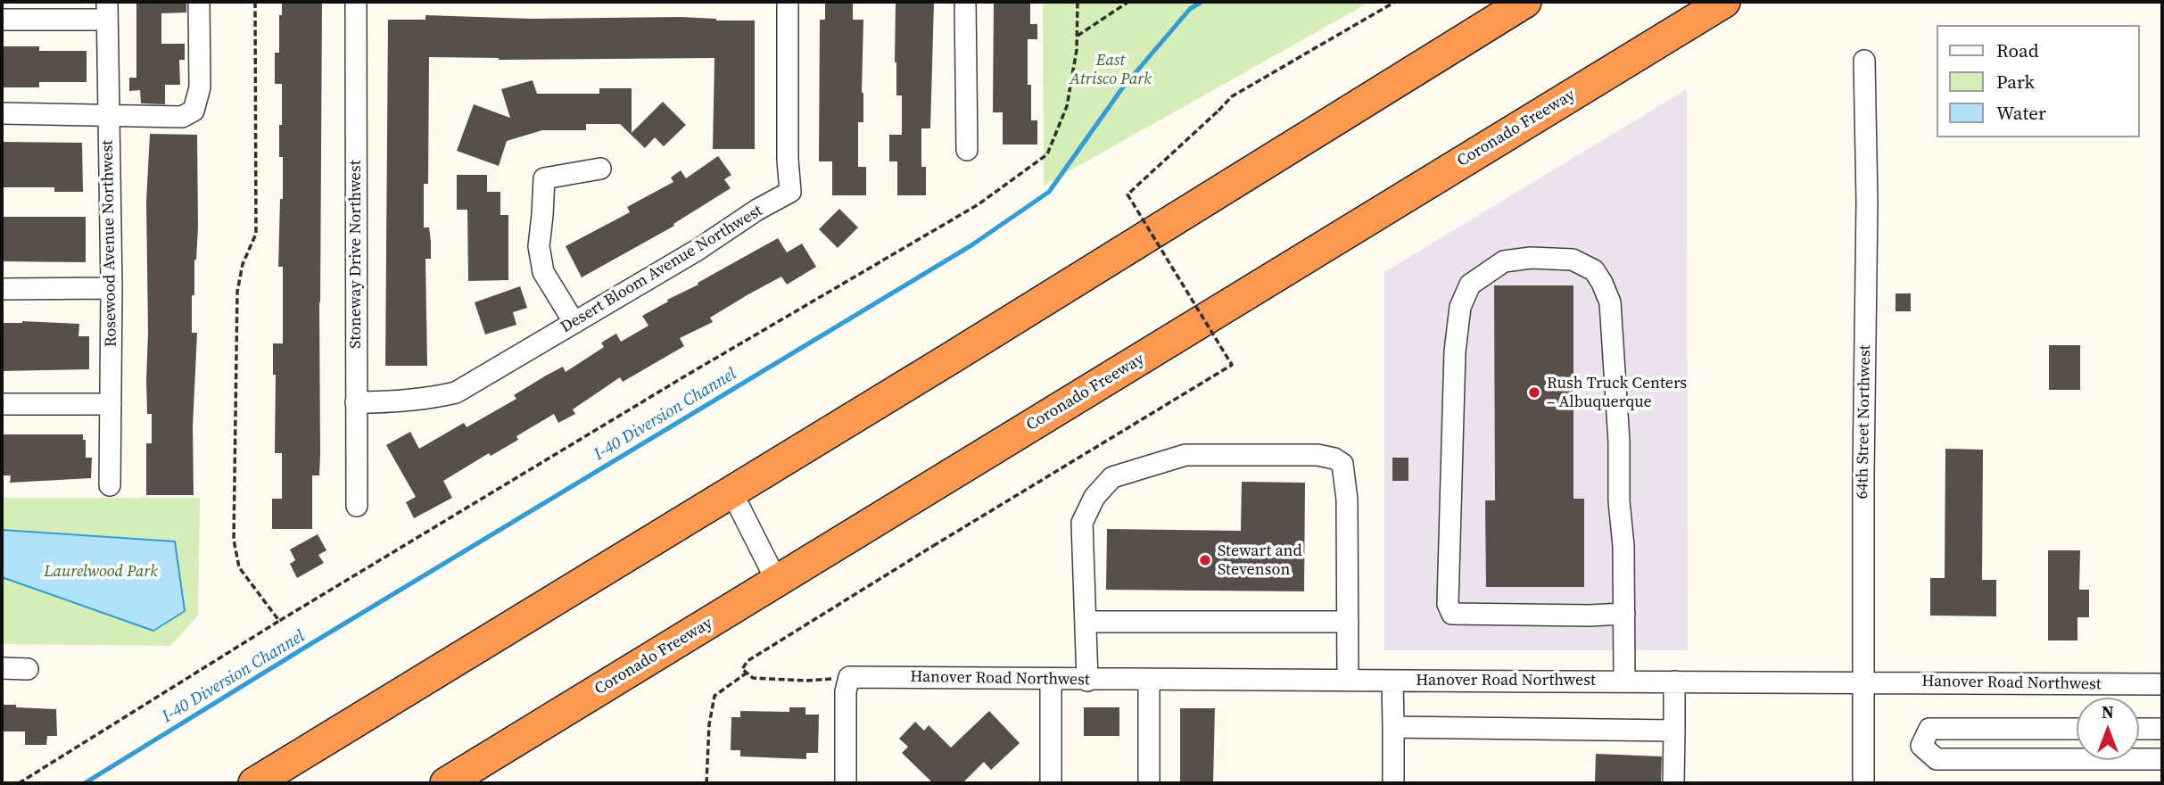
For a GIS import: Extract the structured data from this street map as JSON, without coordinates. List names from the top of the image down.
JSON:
{
  "streets": {
    "highway": ["Coronado Freeway"],
    "street": [
      "Rosewood Avenue Northwest",
      "Stoneway Drive Northwest",
      "Desert Bloom Avenue Northwest",
      "64th Street Northwest",
      "Hanover Road Northwest"
    ]
  },
  "crossings": [
    ["Stoneway Drive Northwest", "Desert Bloom Avenue Northwest"],
    ["64th Street Northwest", "Hanover Road Northwest"]
  ],
  "water": ["I-40 Diversion Channel"],
  "parks": ["East Atrisco Park", "Laurelwood Park"],
  "places": ["Rush Truck Centers – Albuquerque", "Stewart and Stevenson"],
  "legend": ["Road", "Park", "Water"],
  "north": "top"
}
